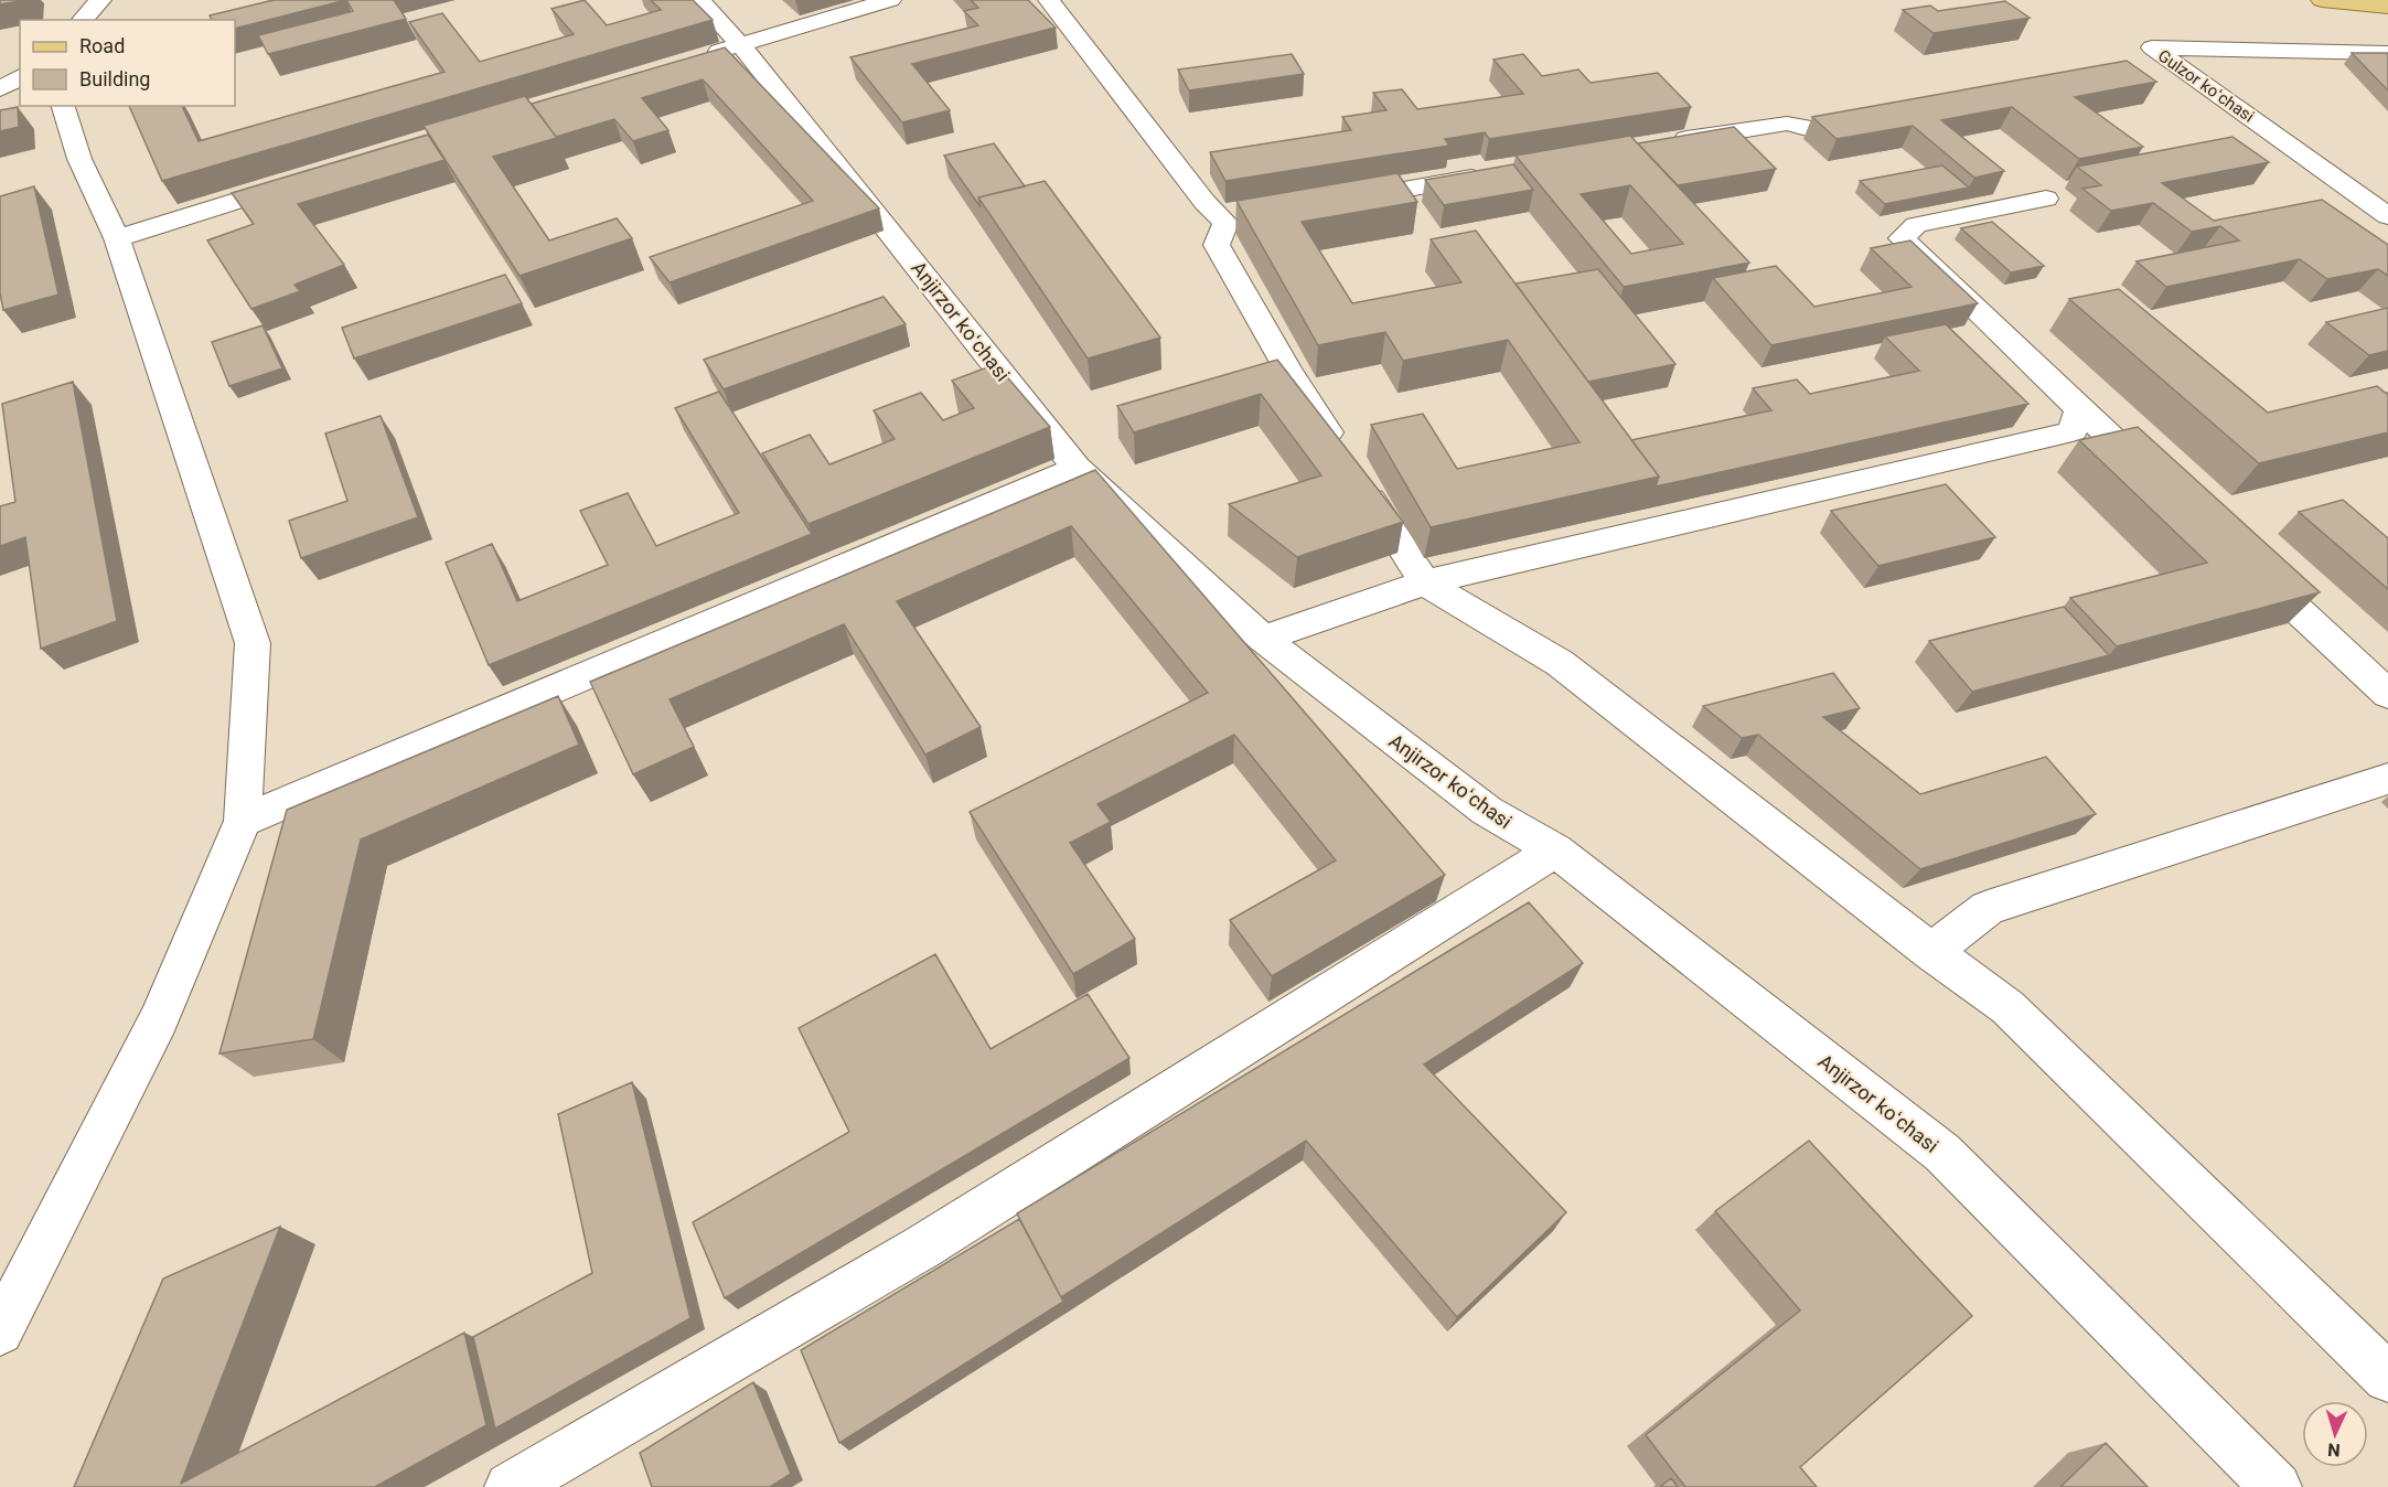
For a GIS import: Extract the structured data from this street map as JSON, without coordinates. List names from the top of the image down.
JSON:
{
  "streets": {
    "street": ["Gulzor koʻchasi", "Anjirzor koʻchasi"]
  },
  "legend": ["Road", "Building"],
  "north": "bottom"
}
